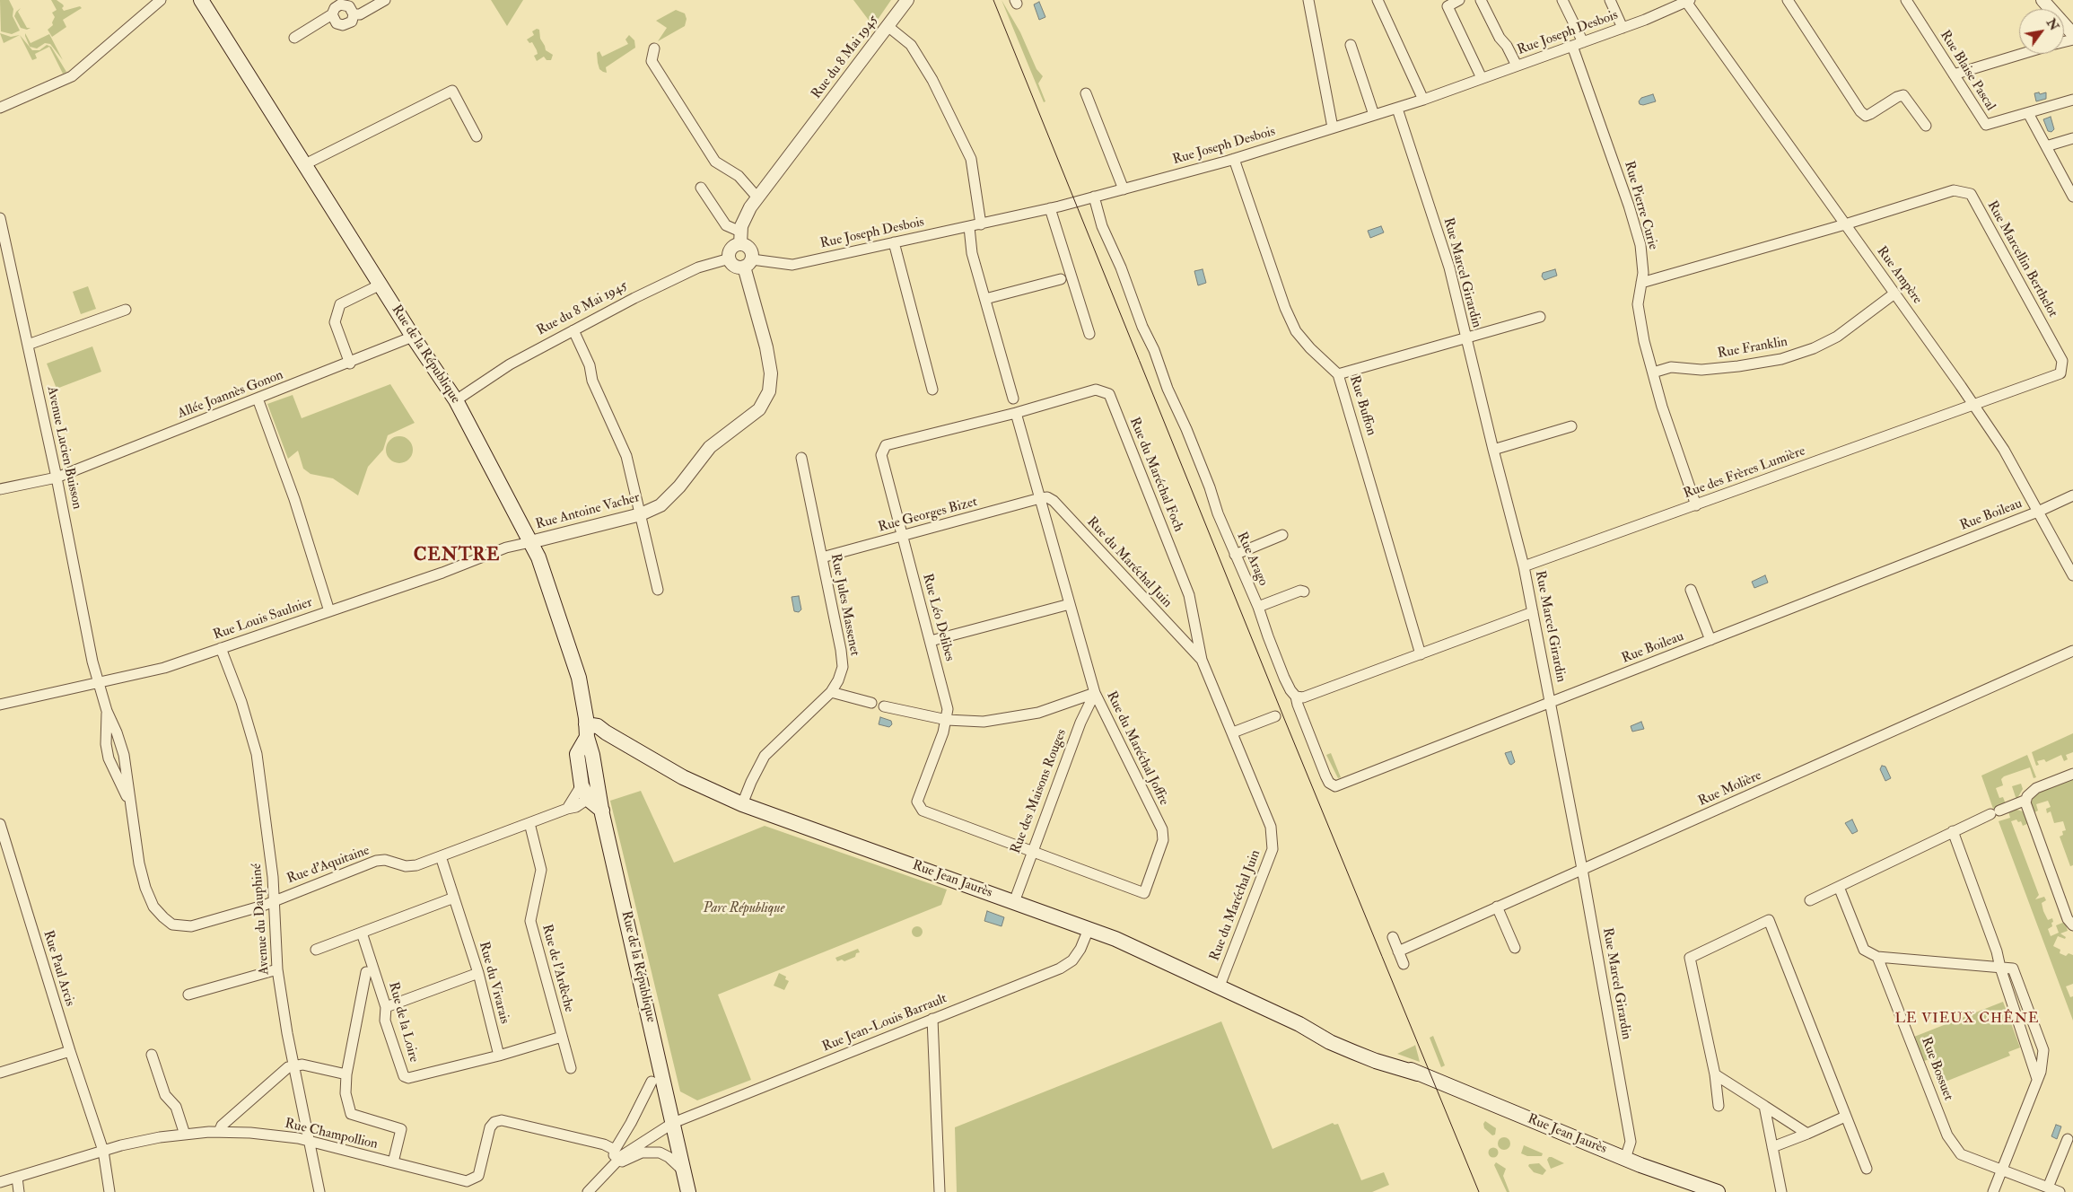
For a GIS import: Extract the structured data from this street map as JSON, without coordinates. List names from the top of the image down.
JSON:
{
  "streets": {
    "main road": ["Rue de la République", "Rue Jean Jaurès"],
    "street": [
      "Rue Joseph Desbois",
      "Rue du 8 Mai 1945",
      "Rue Blaise Pascal",
      "Rue Pierre Curie",
      "Rue Marcellin Berthelot",
      "Rue Marcel Girardin",
      "Rue Ampère",
      "Rue Franklin",
      "Allée Joannès Gonon",
      "Rue Buffon",
      "Avenue Lucien Buisson",
      "Rue des Frères Lumière",
      "Rue du Maréchal Foch",
      "Rue Antoine Vacher",
      "Rue Georges Bizet",
      "Rue Boileau",
      "Rue Arago",
      "Rue du Maréchal Juin",
      "Rue Jules Massenet",
      "Rue Léo Delibes",
      "Rue Louis Saulnier",
      "Rue du Maréchal Joffre",
      "Rue Molière",
      "Rue des Maisons Rouges",
      "Rue d'Aquitaine",
      "Avenue du Dauphiné",
      "Rue Paul Arcis",
      "Rue de l'Ardèche",
      "Rue du Vivarais",
      "Rue de la Loire",
      "Rue Jean-Louis Barrault",
      "Rue Bossuet",
      "Rue Champollion"
    ]
  },
  "crossings": [
    ["Rue Joseph Desbois", "Rue du 8 Mai 1945"],
    ["Rue Joseph Desbois", "Rue Pierre Curie"],
    ["Rue Joseph Desbois", "Rue Marcel Girardin"],
    ["Rue Joseph Desbois", "Rue Ampère"],
    ["Rue Joseph Desbois", "Rue Buffon"],
    ["Rue Joseph Desbois", "Rue Antoine Vacher"],
    ["Rue Joseph Desbois", "Rue Arago"],
    ["Rue du 8 Mai 1945", "Rue de la République"],
    ["Rue du 8 Mai 1945", "Rue Antoine Vacher"],
    ["Rue Pierre Curie", "Rue Franklin"],
    ["Rue Pierre Curie", "Rue des Frères Lumière"],
    ["Rue Marcellin Berthelot", "Rue Ampère"],
    ["Rue Marcellin Berthelot", "Rue des Frères Lumière"],
    ["Rue Marcel Girardin", "Rue des Frères Lumière"],
    ["Rue Marcel Girardin", "Rue Boileau"],
    ["Rue Marcel Girardin", "Rue Molière"],
    ["Rue Marcel Girardin", "Rue Jean Jaurès"],
    ["Rue Ampère", "Rue Franklin"],
    ["Rue Ampère", "Rue des Frères Lumière"],
    ["Rue Ampère", "Rue Boileau"],
    ["Rue de la République", "Allée Joannès Gonon"],
    ["Rue de la République", "Rue Antoine Vacher"],
    ["Rue de la République", "Rue Louis Saulnier"],
    ["Rue de la République", "Rue d'Aquitaine"],
    ["Rue de la République", "Rue Jean Jaurès"],
    ["Rue de la République", "Rue Jean-Louis Barrault"],
    ["Allée Joannès Gonon", "Avenue Lucien Buisson"],
    ["Avenue Lucien Buisson", "Rue Louis Saulnier"],
    ["Avenue Lucien Buisson", "Rue d'Aquitaine"],
    ["Rue du Maréchal Foch", "Rue du Maréchal Juin"],
    ["Rue du Maréchal Foch", "Rue Léo Delibes"],
    ["Rue Antoine Vacher", "Rue Louis Saulnier"],
    ["Rue Georges Bizet", "Rue du Maréchal Juin"],
    ["Rue Georges Bizet", "Rue Jules Massenet"],
    ["Rue Georges Bizet", "Rue Léo Delibes"],
    ["Rue Georges Bizet", "Rue du Maréchal Joffre"],
    ["Rue Boileau", "Rue Arago"],
    ["Rue du Maréchal Juin", "Rue du Maréchal Joffre"],
    ["Rue du Maréchal Juin", "Rue Jean Jaurès"],
    ["Rue Jules Massenet", "Rue Jean Jaurès"],
    ["Rue Léo Delibes", "Rue du Maréchal Joffre"],
    ["Rue Léo Delibes", "Rue des Maisons Rouges"],
    ["Rue Louis Saulnier", "Rue d'Aquitaine"],
    ["Rue Louis Saulnier", "Avenue du Dauphiné"],
    ["Rue du Maréchal Joffre", "Rue des Maisons Rouges"],
    ["Rue des Maisons Rouges", "Rue Jean Jaurès"],
    ["Rue d'Aquitaine", "Avenue du Dauphiné"],
    ["Rue d'Aquitaine", "Rue de l'Ardèche"],
    ["Rue d'Aquitaine", "Rue du Vivarais"],
    ["Rue Jean Jaurès", "Rue Jean-Louis Barrault"],
    ["Avenue du Dauphiné", "Rue Champollion"],
    ["Rue Paul Arcis", "Rue Champollion"],
    ["Rue du Vivarais", "Rue de la Loire"]
  ],
  "districts": ["CENTRE", "LE VIEUX CHÊNE"],
  "parks": ["Parc République"],
  "north": "top right"
}
